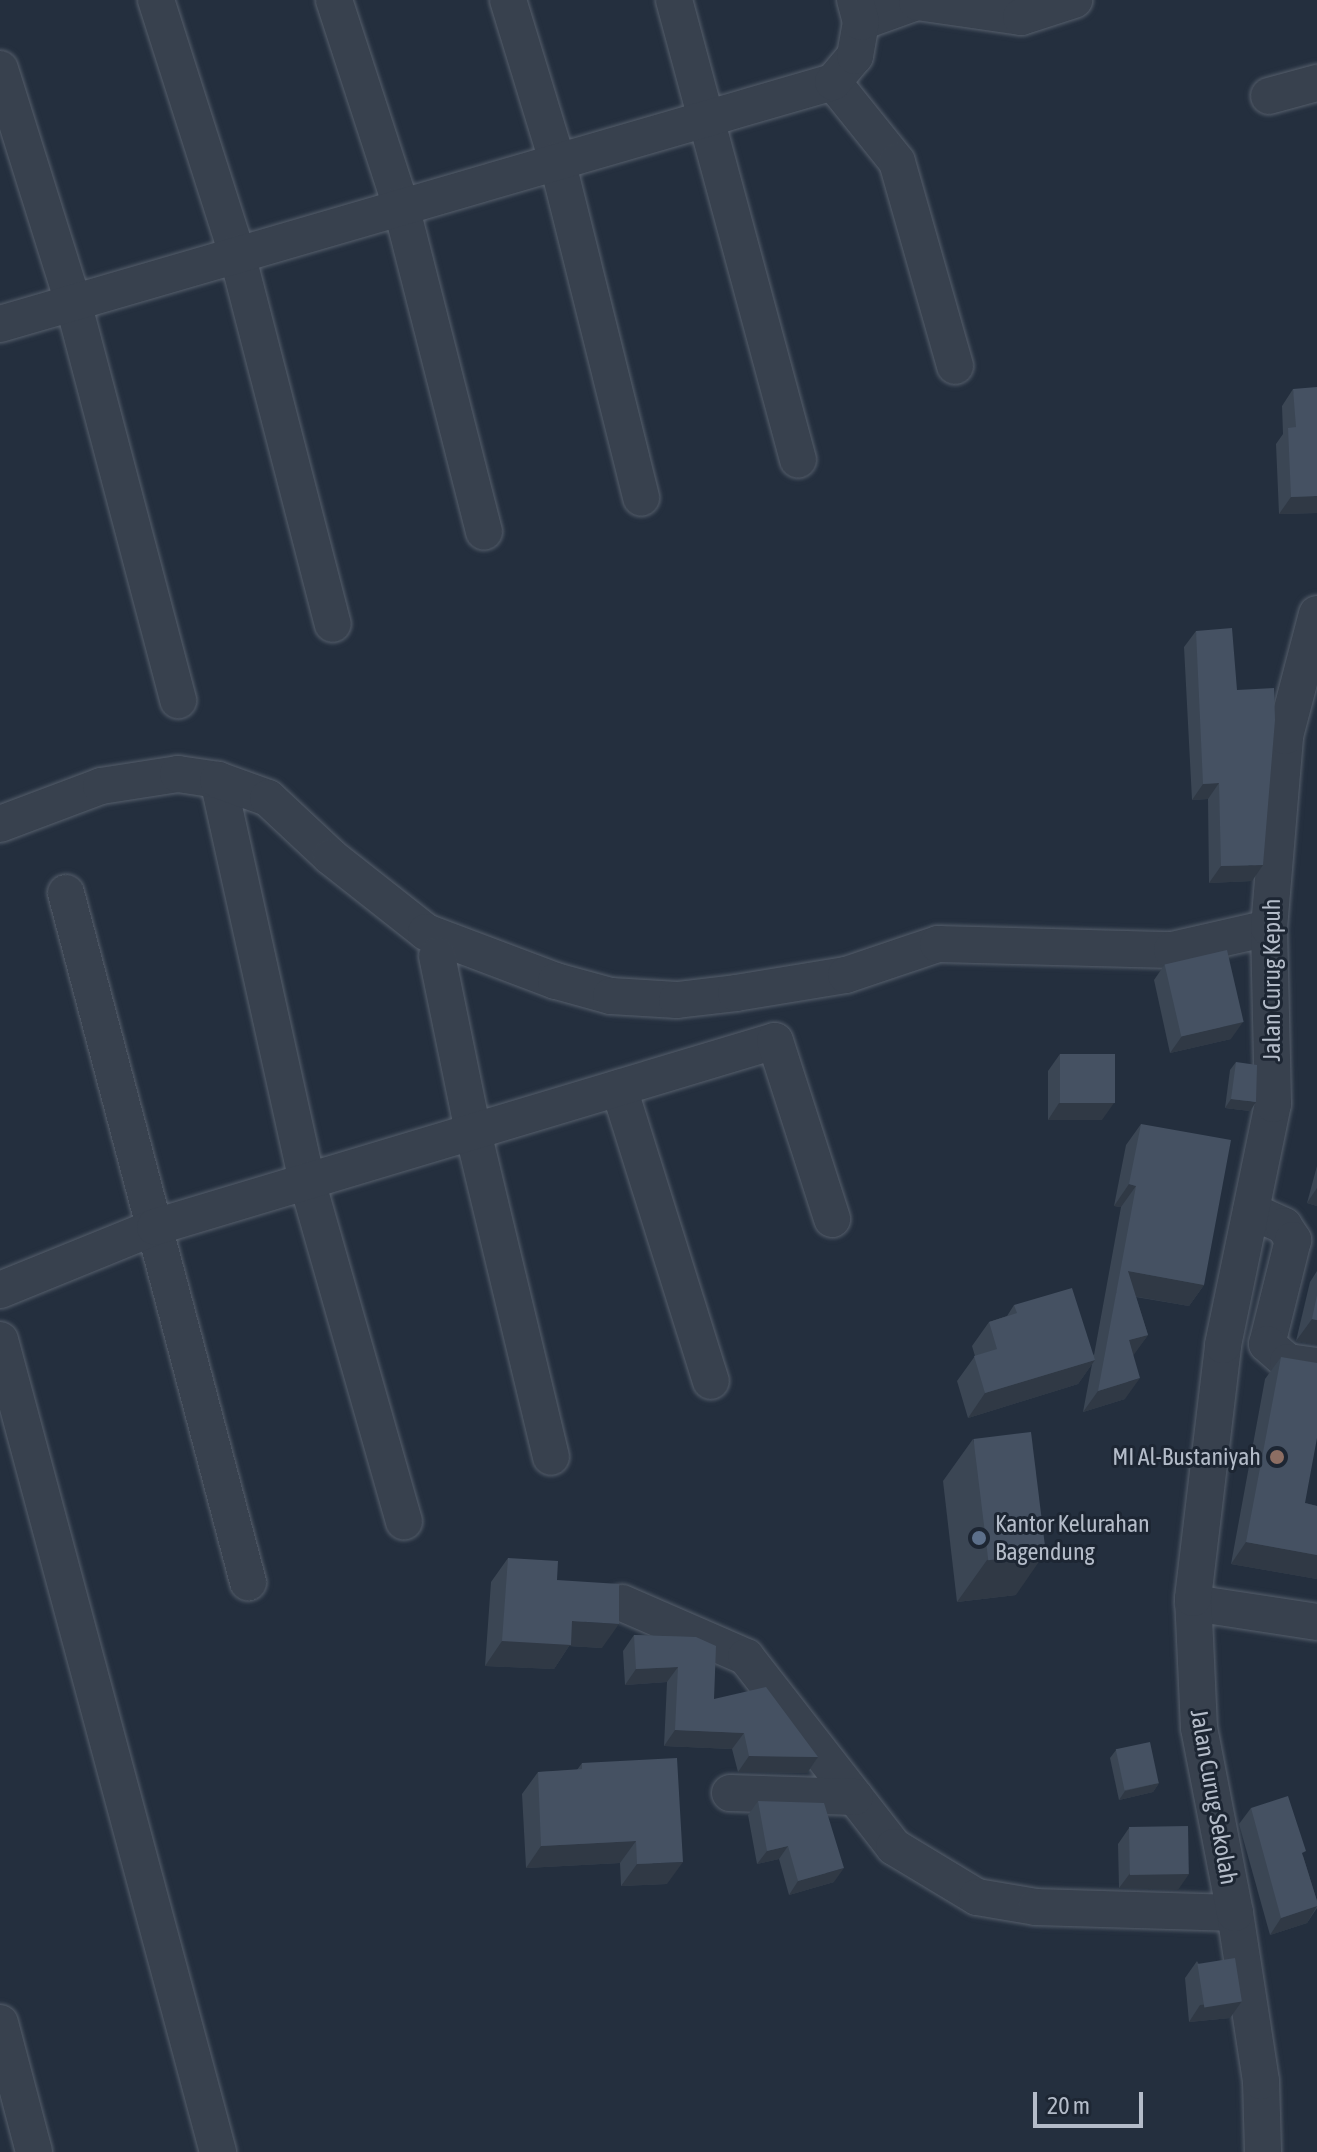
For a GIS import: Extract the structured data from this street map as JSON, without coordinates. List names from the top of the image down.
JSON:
{
  "streets": {
    "street": ["Jalan Curug Kepuh", "Jalan Curug Sekolah"]
  },
  "crossings": [
    ["Jalan Curug Kepuh", "Jalan Curug Sekolah"]
  ],
  "places": ["MI Al-Bustaniyah", "Kantor Kelurahan Bagendung"],
  "scale_bar": "20 m"
}
